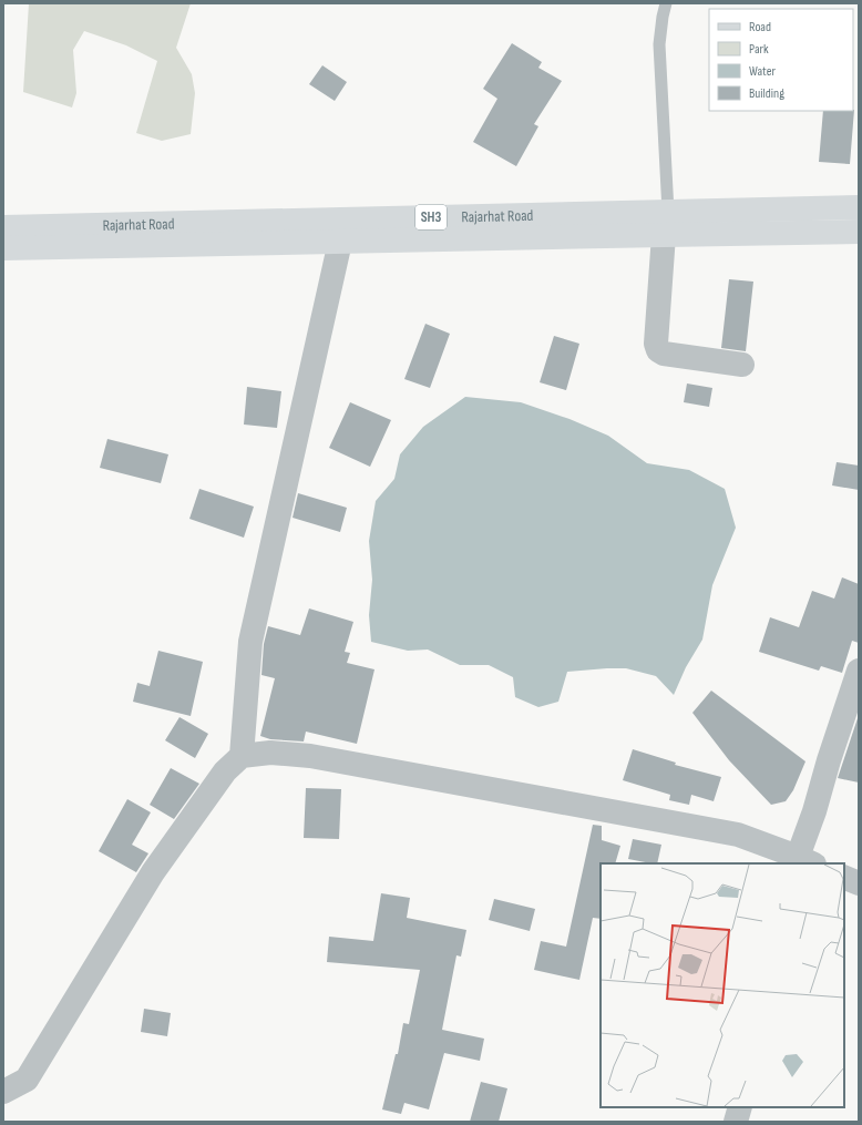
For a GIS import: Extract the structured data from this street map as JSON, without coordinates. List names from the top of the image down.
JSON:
{
  "streets": {
    "main road": ["Rajarhat Road", "SH3"]
  },
  "legend": [
    "Road",
    "Park",
    "Water",
    "Building"
  ]
}
